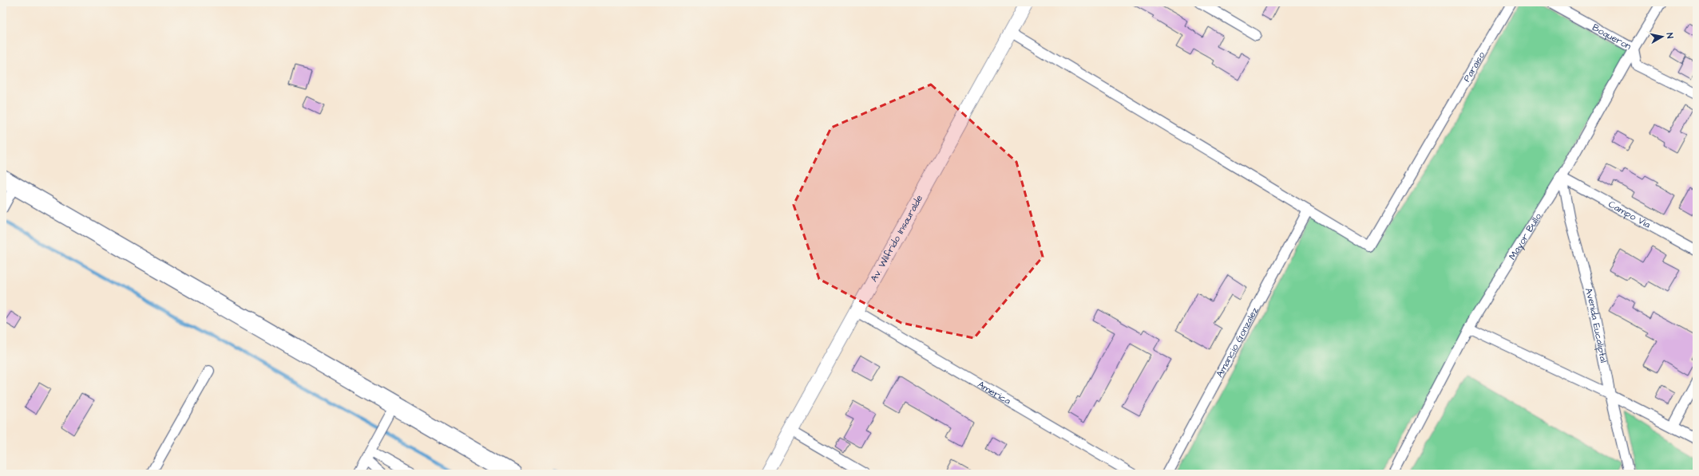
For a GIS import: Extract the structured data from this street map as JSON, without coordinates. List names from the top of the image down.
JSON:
{
  "streets": {
    "street": [
      "Boqueron",
      "Paraiso",
      "Campo Via",
      "Mayor Bullo",
      "Av. Wilfrido Insauralde",
      "Avenida Eucaliptal",
      "Amancio Gonzalez",
      "America"
    ]
  },
  "crossings": [
    ["Boqueron", "Mayor Bullo"],
    ["Paraiso", "Amancio Gonzalez"],
    ["Campo Via", "Mayor Bullo"],
    ["Campo Via", "Avenida Eucaliptal"],
    ["Mayor Bullo", "Avenida Eucaliptal"],
    ["Av. Wilfrido Insauralde", "America"]
  ],
  "north": "right"
}
